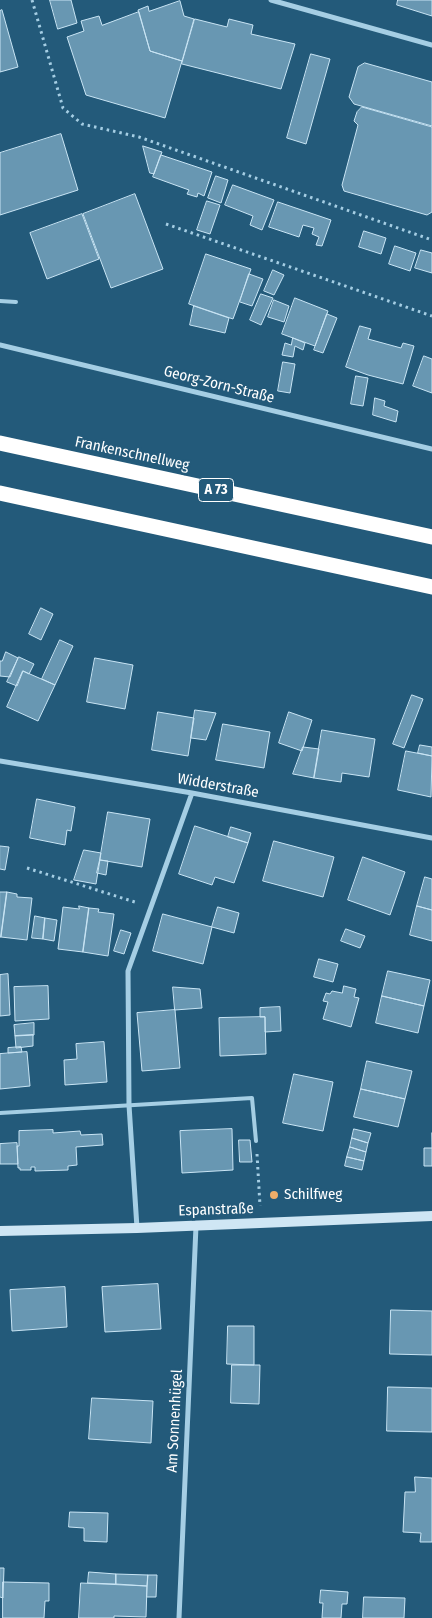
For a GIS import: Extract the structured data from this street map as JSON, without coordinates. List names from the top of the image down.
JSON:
{
  "streets": {
    "highway": ["Frankenschnellweg", "A 73"],
    "street": [
      "Georg-Zorn-Straße",
      "Widderstraße",
      "Espanstraße",
      "Am Sonnenhügel"
    ]
  },
  "crossings": [
    ["Espanstraße", "Am Sonnenhügel"]
  ],
  "places": ["Schilfweg"]
}
